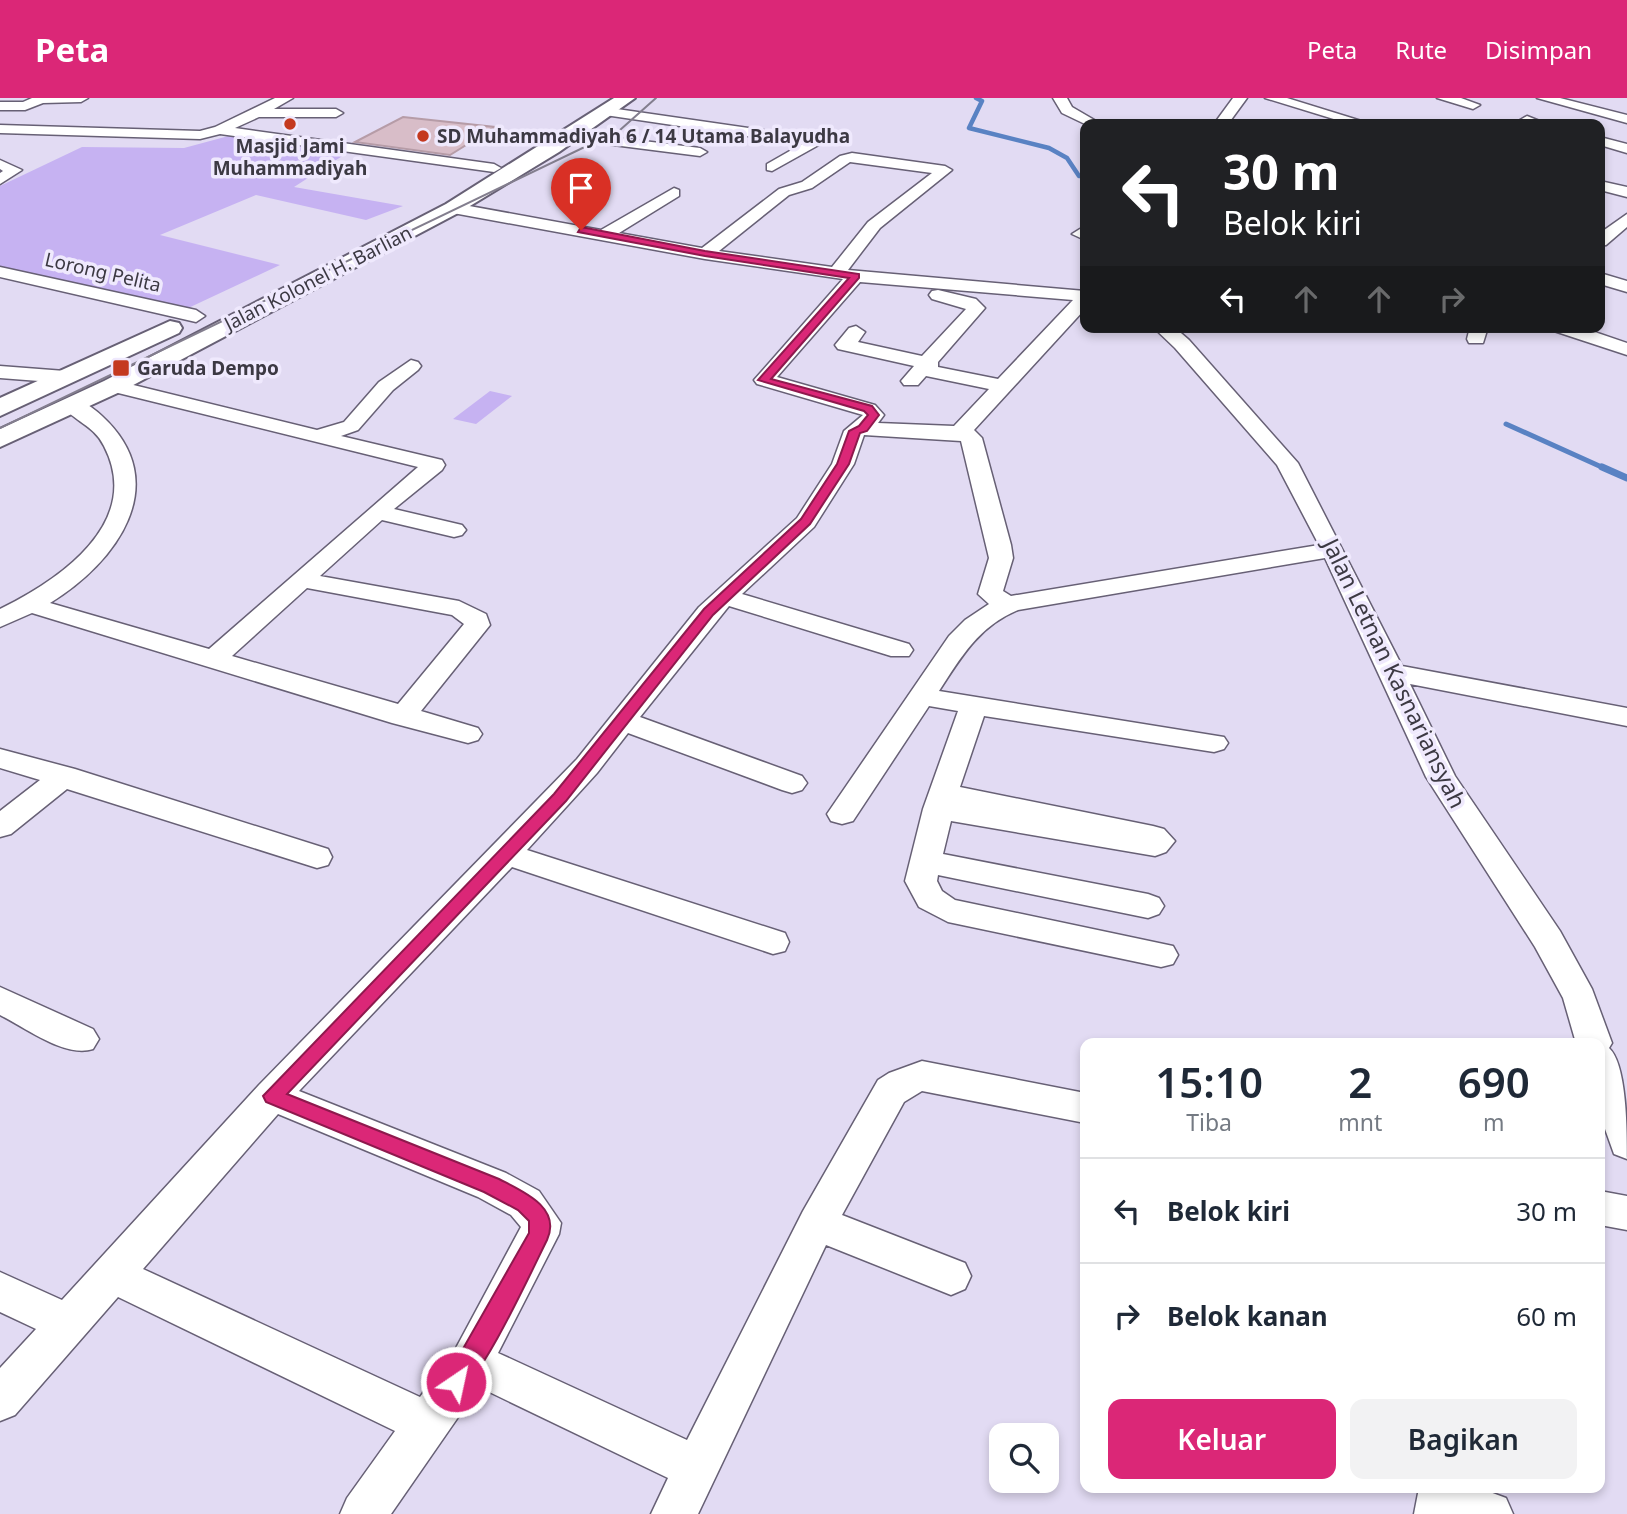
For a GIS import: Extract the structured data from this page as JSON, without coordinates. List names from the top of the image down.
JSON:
{
  "streets": {
    "highway": ["Jalan Kolonel H. Barlian"],
    "street": ["Lorong Pelita", "Jalan Letnan Kasnariansyah"]
  },
  "crossings": [
    ["Lorong Pelita", "Jalan Kolonel H. Barlian"]
  ],
  "places": {
    "other": ["Masjid Jami Muhammadiyah", "SD Muhammadiyah 6 / 14 Utama Balayudha"],
    "transit": ["Garuda Dempo"]
  },
  "page": {
    "header": "Peta",
    "nav": ["Peta", "Rute", "Disimpan"],
    "turn": ["30 m", "Belok kiri"],
    "eta": [
      "15:10",
      "Tiba",
      "2",
      "mnt",
      "690",
      "m"
    ],
    "list": [
      {
        "name": "Belok kiri",
        "value": "30 m"
      },
      {
        "name": "Belok kanan",
        "value": "60 m"
      }
    ],
    "buttons": ["Keluar", "Bagikan"]
  }
}
